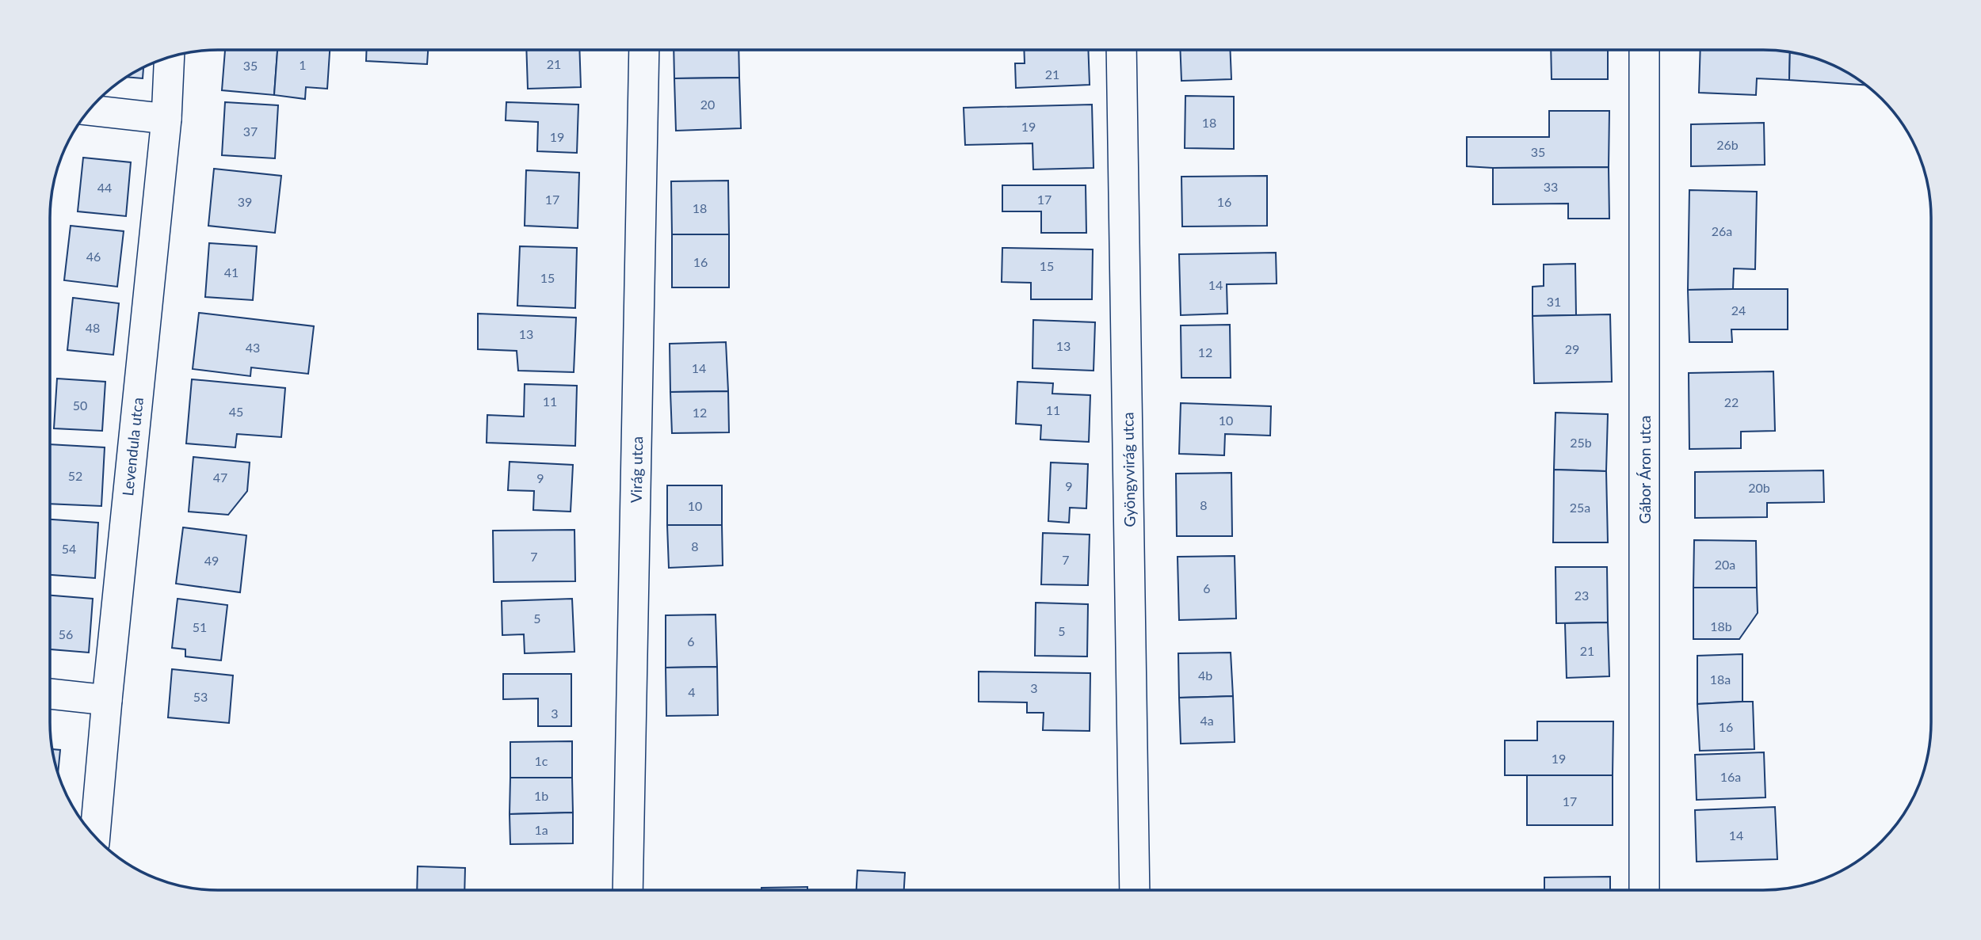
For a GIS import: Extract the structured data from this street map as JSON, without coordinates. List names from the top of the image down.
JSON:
{
  "streets": {
    "street": [
      "Levendula utca",
      "Virág utca",
      "Gyöngyvirág utca",
      "Gábor Áron utca"
    ]
  },
  "house_numbers": [
    "21",
    "1",
    "35",
    "21",
    "20",
    "18",
    "19",
    "37",
    "19",
    "26b",
    "35",
    "33",
    "44",
    "17",
    "17",
    "39",
    "16",
    "18",
    "26a",
    "46",
    "16",
    "15",
    "41",
    "15",
    "14",
    "31",
    "24",
    "48",
    "13",
    "13",
    "43",
    "29",
    "12",
    "14",
    "11",
    "22",
    "50",
    "11",
    "45",
    "12",
    "10",
    "25b",
    "52",
    "47",
    "9",
    "9",
    "20b",
    "8",
    "10",
    "25a",
    "8",
    "54",
    "7",
    "7",
    "49",
    "20a",
    "6",
    "23",
    "5",
    "18b",
    "51",
    "5",
    "56",
    "6",
    "21",
    "4b",
    "18a",
    "3",
    "4",
    "53",
    "3",
    "4a",
    "16",
    "19",
    "1c",
    "16a",
    "1b",
    "17",
    "1a",
    "14"
  ]
}
